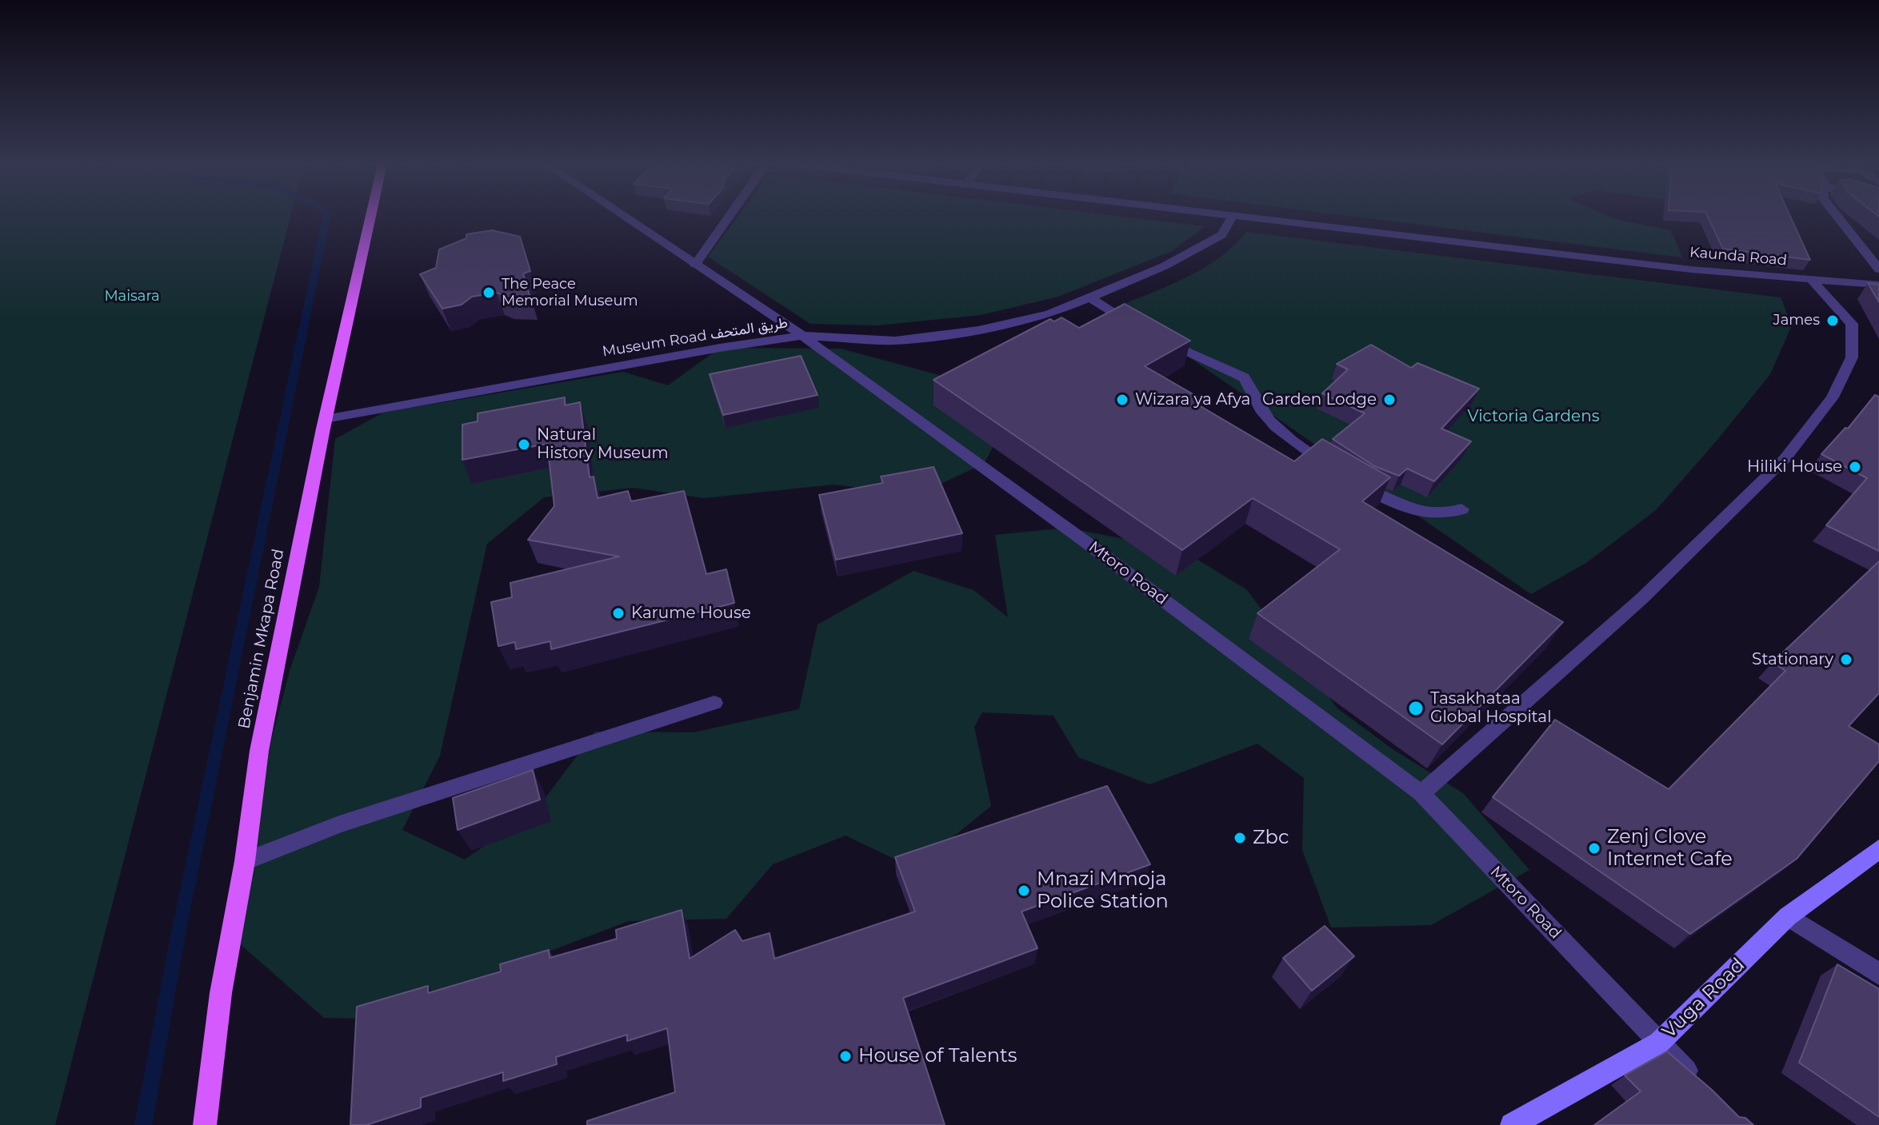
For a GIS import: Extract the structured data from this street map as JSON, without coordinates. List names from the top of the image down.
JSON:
{
  "streets": {
    "main road": ["Benjamin Mkapa Road", "Vuga Road"],
    "street": ["Kaunda Road", "Museum Road طريق المتحف", "Mtoro Road"]
  },
  "crossings": [
    ["Museum Road طريق المتحف", "Mtoro Road"],
    ["Museum Road طريق المتحف", "Benjamin Mkapa Road"],
    ["Mtoro Road", "Vuga Road"]
  ],
  "parks": ["Maisara", "Victoria Gardens"],
  "places": [
    "The Peace Memorial Museum",
    "James",
    "Wizara ya Afya",
    "Garden Lodge",
    "Natural History Museum",
    "Hiliki House",
    "Karume House",
    "Stationary",
    "Tasakhataa Global Hospital",
    "Zbc",
    "Zenj Clove Internet Cafe",
    "Mnazi Mmoja Police Station",
    "House of Talents"
  ]
}
